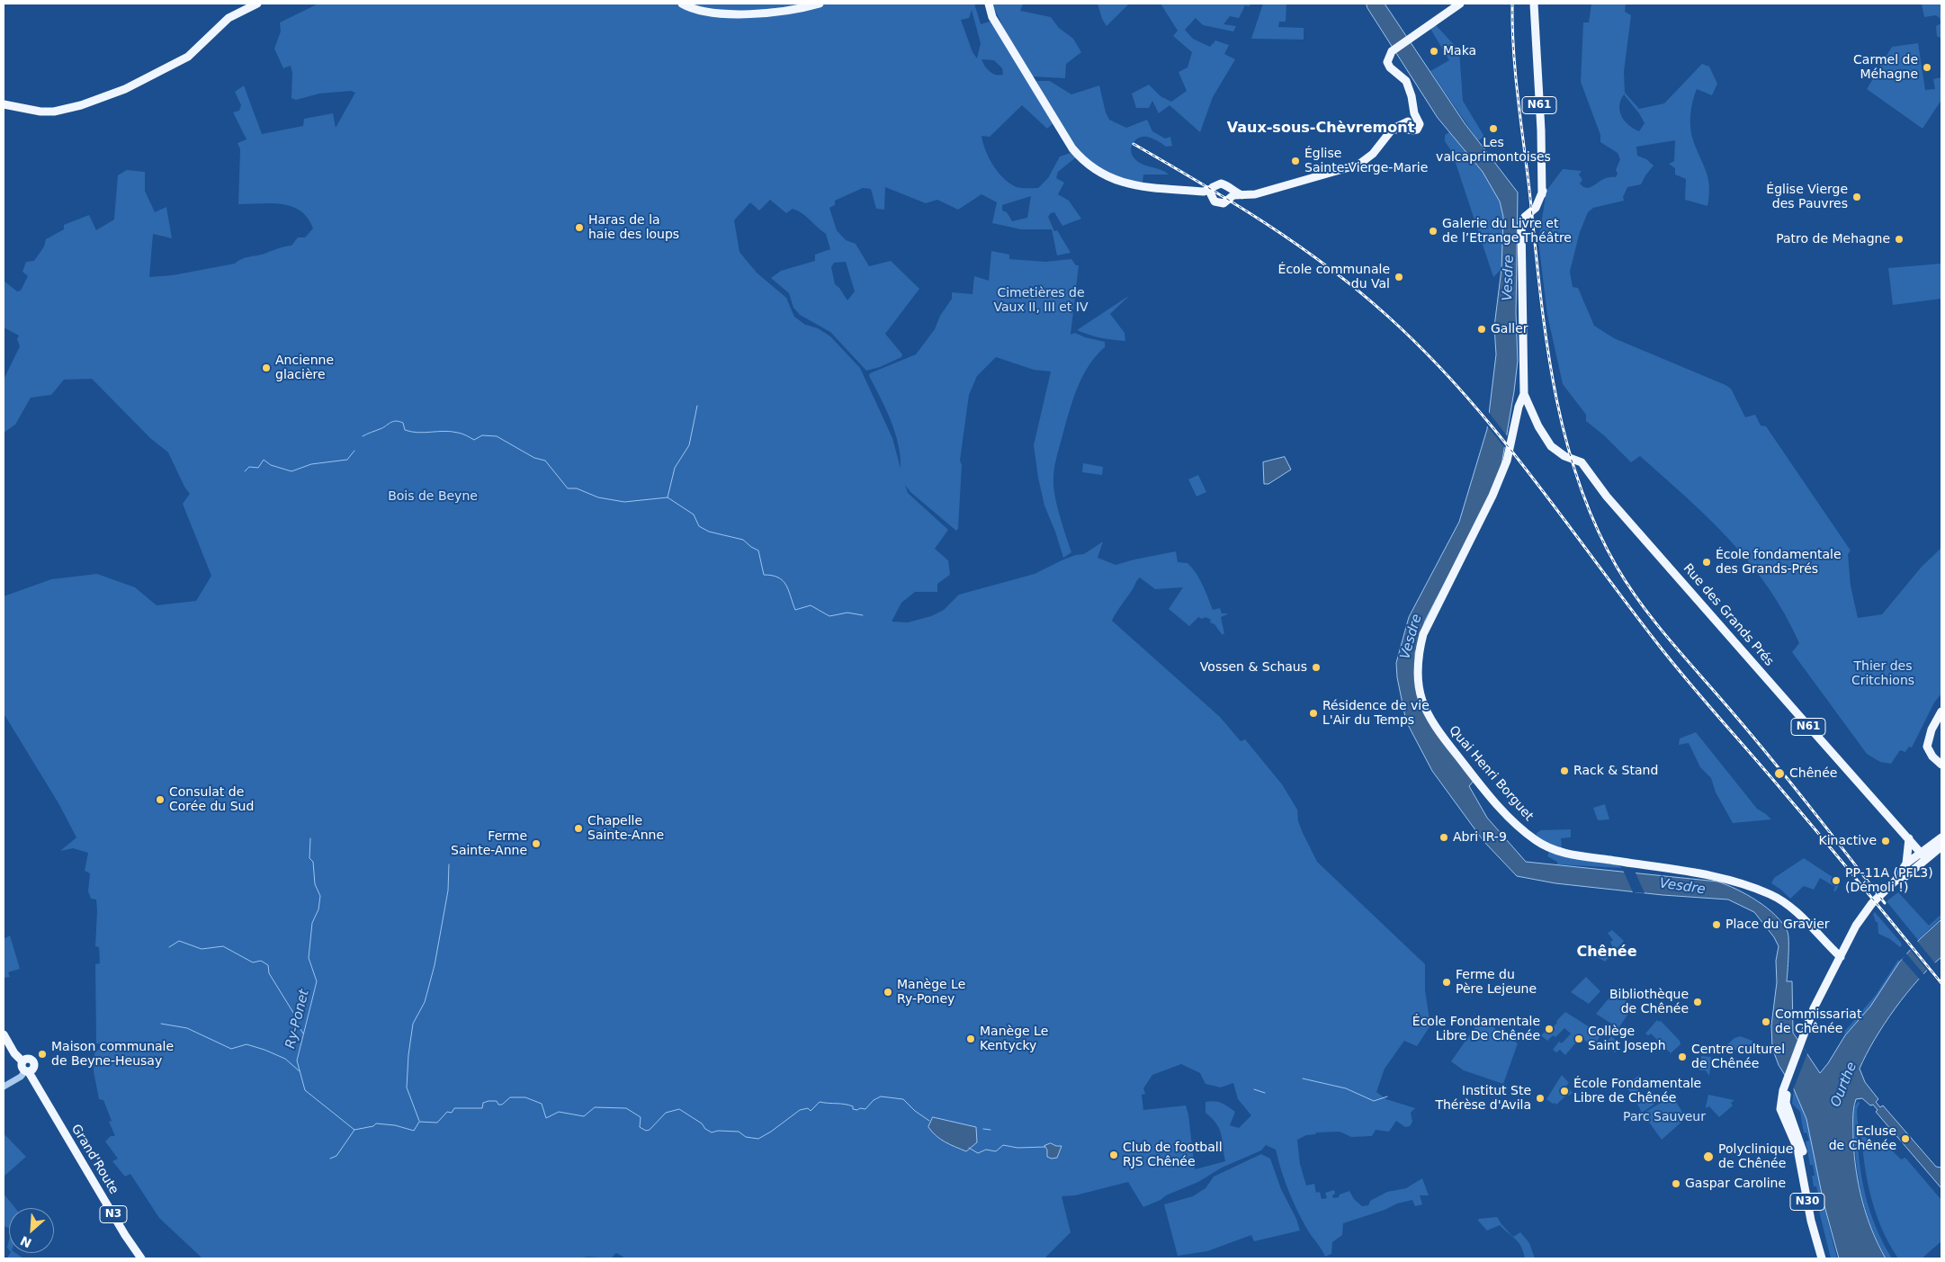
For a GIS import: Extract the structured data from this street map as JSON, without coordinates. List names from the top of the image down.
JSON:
{
  "streets": {
    "main road": [
      "N61",
      "Rue des Grands Prés",
      "Quai Henri Borguet",
      "Grand'Route",
      "N30",
      "N3"
    ]
  },
  "crossings": [
    ["Rue des Grands Prés", "Quai Henri Borguet"],
    ["Rue des Grands Prés", "N30"],
    ["Quai Henri Borguet", "N30"]
  ],
  "districts": ["Vaux-sous-Chèvremont", "Chênée"],
  "water": ["Vesdre", "Ry-Ponet", "Ourthe"],
  "parks": [
    "Cimetières de Vaux II, III et IV",
    "Bois de Beyne",
    "Thier des Critchions",
    "Parc Sauveur"
  ],
  "places": [
    "Maka",
    "Carmel de Méhagne",
    "Les valcaprimontoises",
    "Église Sainte-Vierge-Marie",
    "Église Vierge des Pauvres",
    "Haras de la haie des loups",
    "Galerie du Livre et de l’Etrange Théâtre",
    "Patro de Mehagne",
    "École communale du Val",
    "Galler",
    "Ancienne glacière",
    "École fondamentale des Grands-Prés",
    "Vossen & Schaus",
    "Résidence de vie L'Air du Temps",
    "Rack & Stand",
    "Chênée",
    "Consulat de Corée du Sud",
    "Chapelle Sainte-Anne",
    "Abri IR-9",
    "Kinactive",
    "Ferme Sainte-Anne",
    "PP-11A (PFL3) (Démoli !)",
    "Place du Gravier",
    "Ferme du Père Lejeune",
    "Manège Le Ry-Poney",
    "Bibliothèque de Chênée",
    "Commissariat de Chênée",
    "École Fondamentale Libre De Chênée",
    "Manège Le Kentycky",
    "Collège Saint Joseph",
    "Maison communale de Beyne-Heusay",
    "Centre culturel de Chênée",
    "École Fondamentale Libre de Chênée",
    "Institut Ste Thérèse d'Avila",
    "Ecluse de Chênée",
    "Club de football RJS Chênée",
    "Polyclinique de Chênée",
    "Gaspar Caroline"
  ],
  "north": "bottom left"
}
